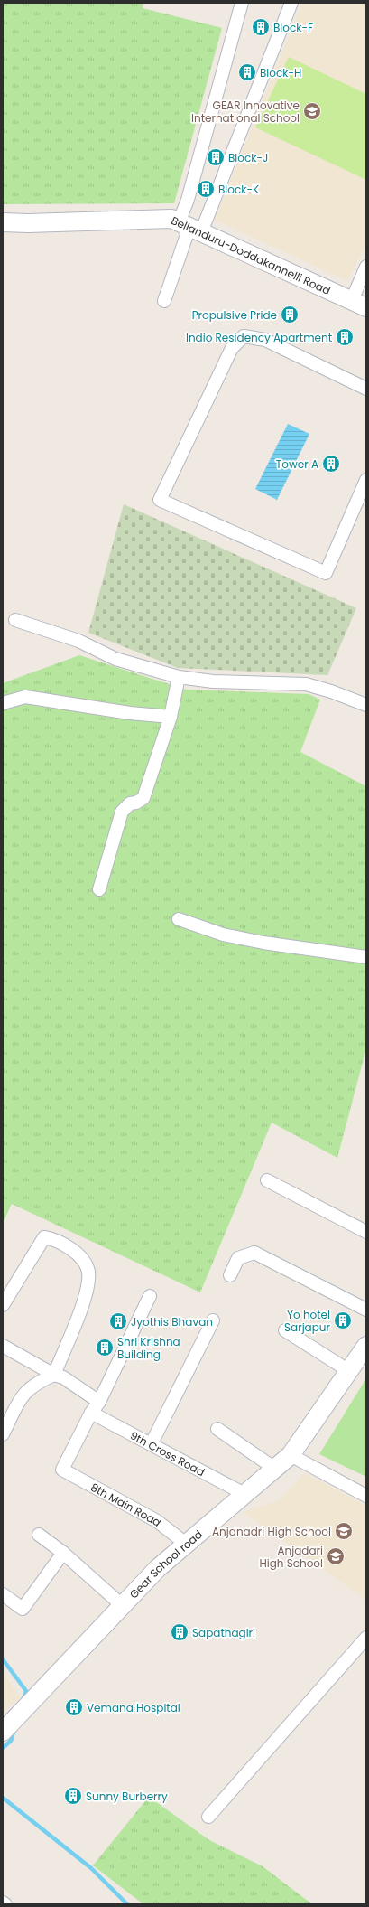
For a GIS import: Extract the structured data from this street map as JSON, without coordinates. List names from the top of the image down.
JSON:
{
  "streets": {
    "main road": ["Bellanduru-Doddakannelli Road", "Gear School road"],
    "street": ["9th Cross Road", "8th Main Road"]
  },
  "crossings": [
    ["9th Cross Road", "8th Main Road"],
    ["9th Cross Road", "Gear School road"],
    ["8th Main Road", "Gear School road"]
  ],
  "places": {
    "building": [
      "Block-F",
      "Block-H",
      "Block-J",
      "Block-K",
      "Propulsive Pride",
      "Indio Residency Apartment",
      "Tower A",
      "Yo hotel Sarjapur",
      "Jyothis Bhavan",
      "Shri Krishna Building",
      "Sapathagiri",
      "Vemana Hospital",
      "Sunny Burberry"
    ],
    "school or university": ["GEAR Innovative International School", "Anjanadri High School", "Anjadari High School"]
  }
}
